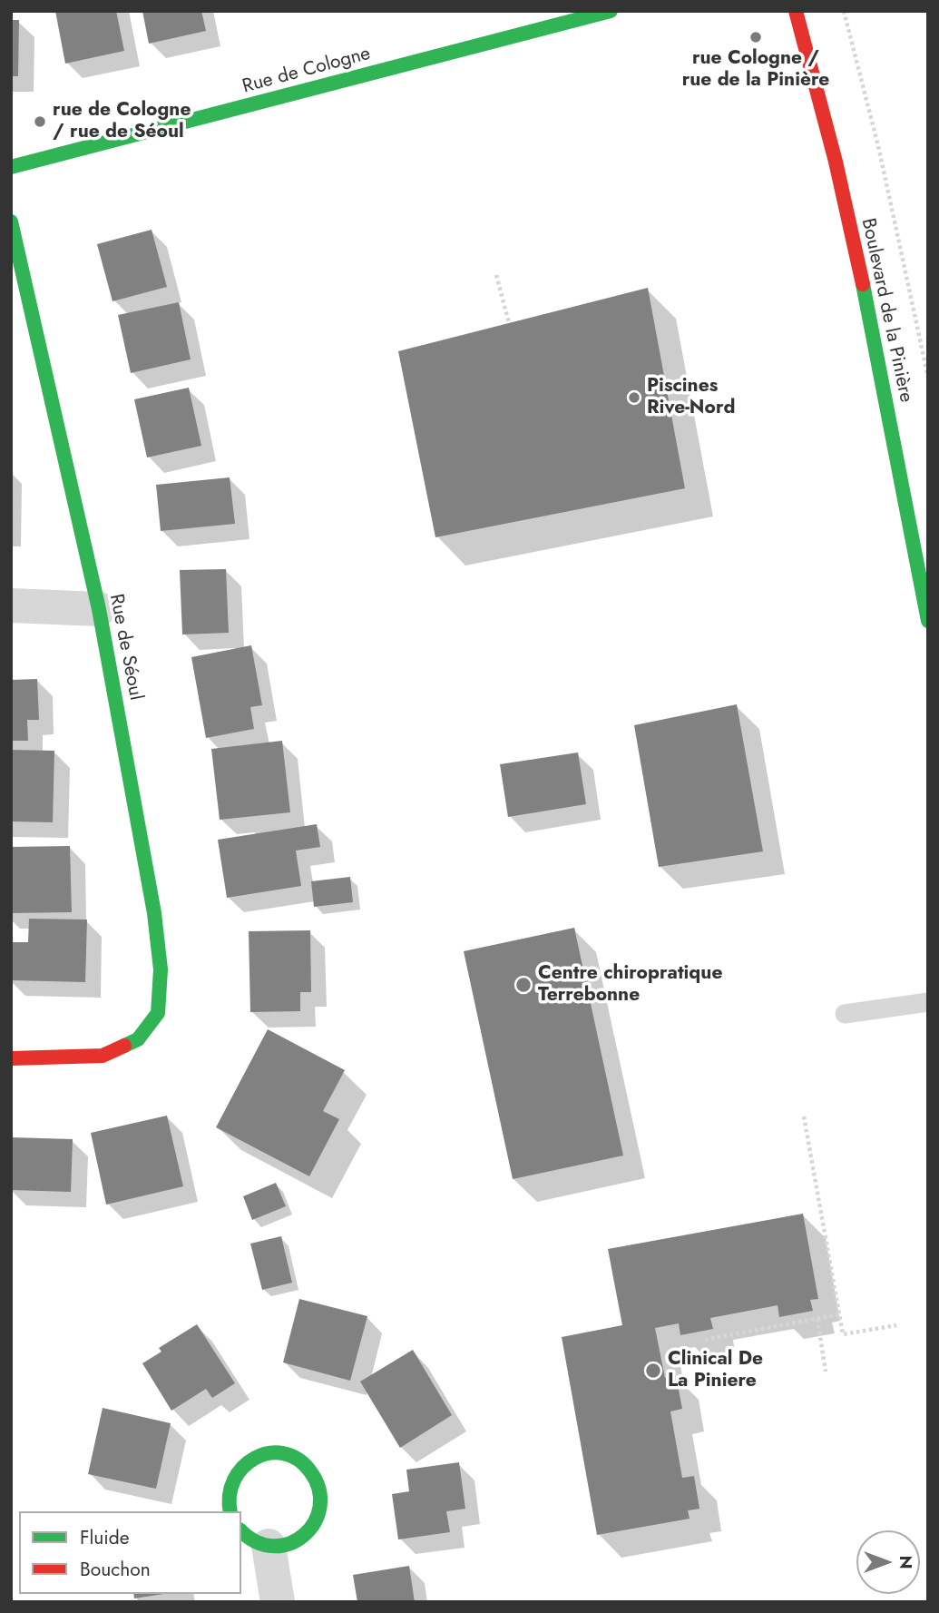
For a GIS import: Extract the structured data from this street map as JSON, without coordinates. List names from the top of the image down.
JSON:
{
  "streets": {
    "street": ["Rue de Cologne", "Boulevard de la Pinière", "Rue de Séoul"]
  },
  "places": [
    "rue Cologne / rue de la Pinière",
    "rue de Cologne / rue de Séoul",
    "Piscines Rive-Nord",
    "Centre chiropratique Terrebonne",
    "Clinical De La Piniere"
  ],
  "legend": ["Fluide", "Bouchon"],
  "north": "right"
}
